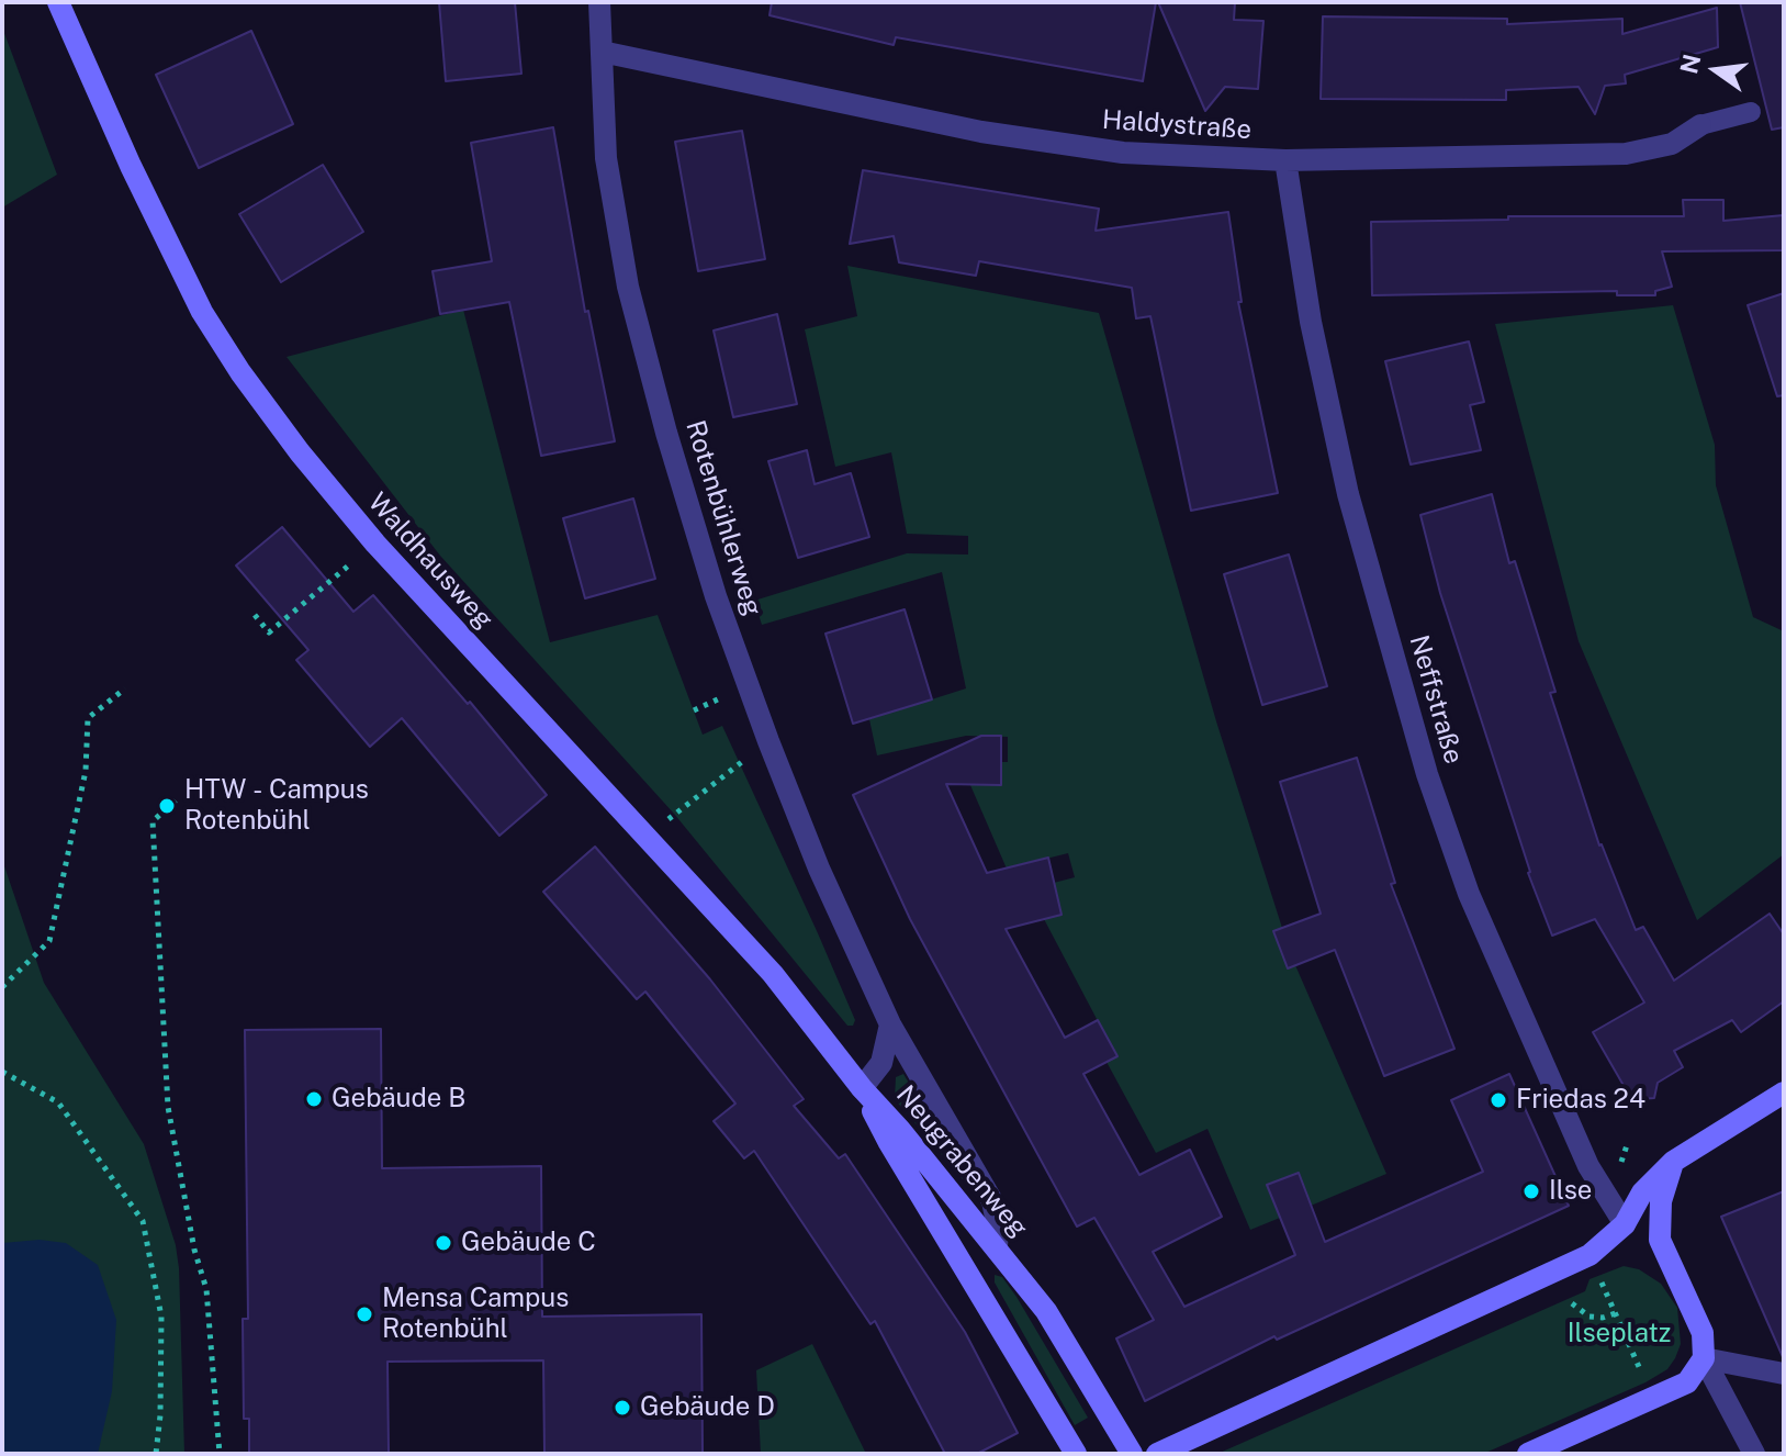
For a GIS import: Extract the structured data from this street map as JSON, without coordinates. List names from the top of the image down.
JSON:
{
  "streets": {
    "main road": ["Waldhausweg", "Neugrabenweg"],
    "street": ["Haldystraße", "Rotenbühlerweg", "Neffstraße"]
  },
  "crossings": [
    ["Haldystraße", "Rotenbühlerweg"],
    ["Haldystraße", "Neffstraße"],
    ["Rotenbühlerweg", "Neugrabenweg"],
    ["Waldhausweg", "Neugrabenweg"]
  ],
  "parks": ["Ilseplatz"],
  "places": [
    "HTW - Campus Rotenbühl",
    "Gebäude B",
    "Friedas 24",
    "Ilse",
    "Gebäude C",
    "Mensa Campus Rotenbühl",
    "Gebäude D"
  ],
  "north": "left"
}
